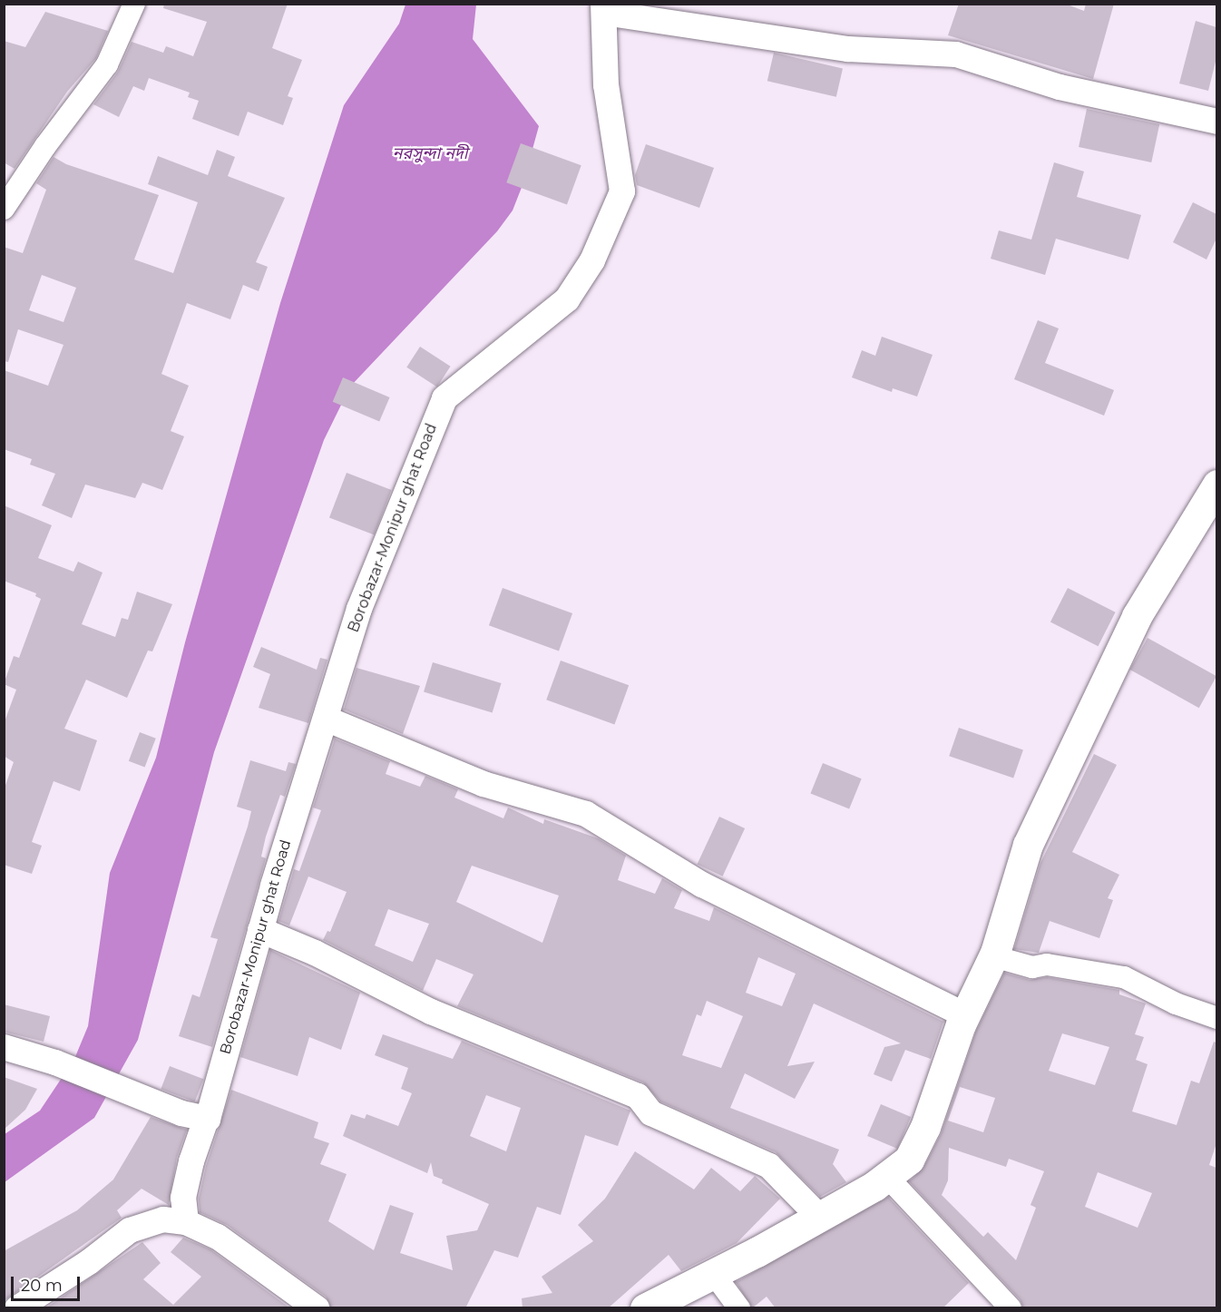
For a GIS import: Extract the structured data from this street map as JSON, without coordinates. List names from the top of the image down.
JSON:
{
  "streets": {
    "street": ["Borobazar-Monipur ghat Road"]
  },
  "water": ["নরসুন্দা নদী"],
  "scale_bar": "20 m"
}
